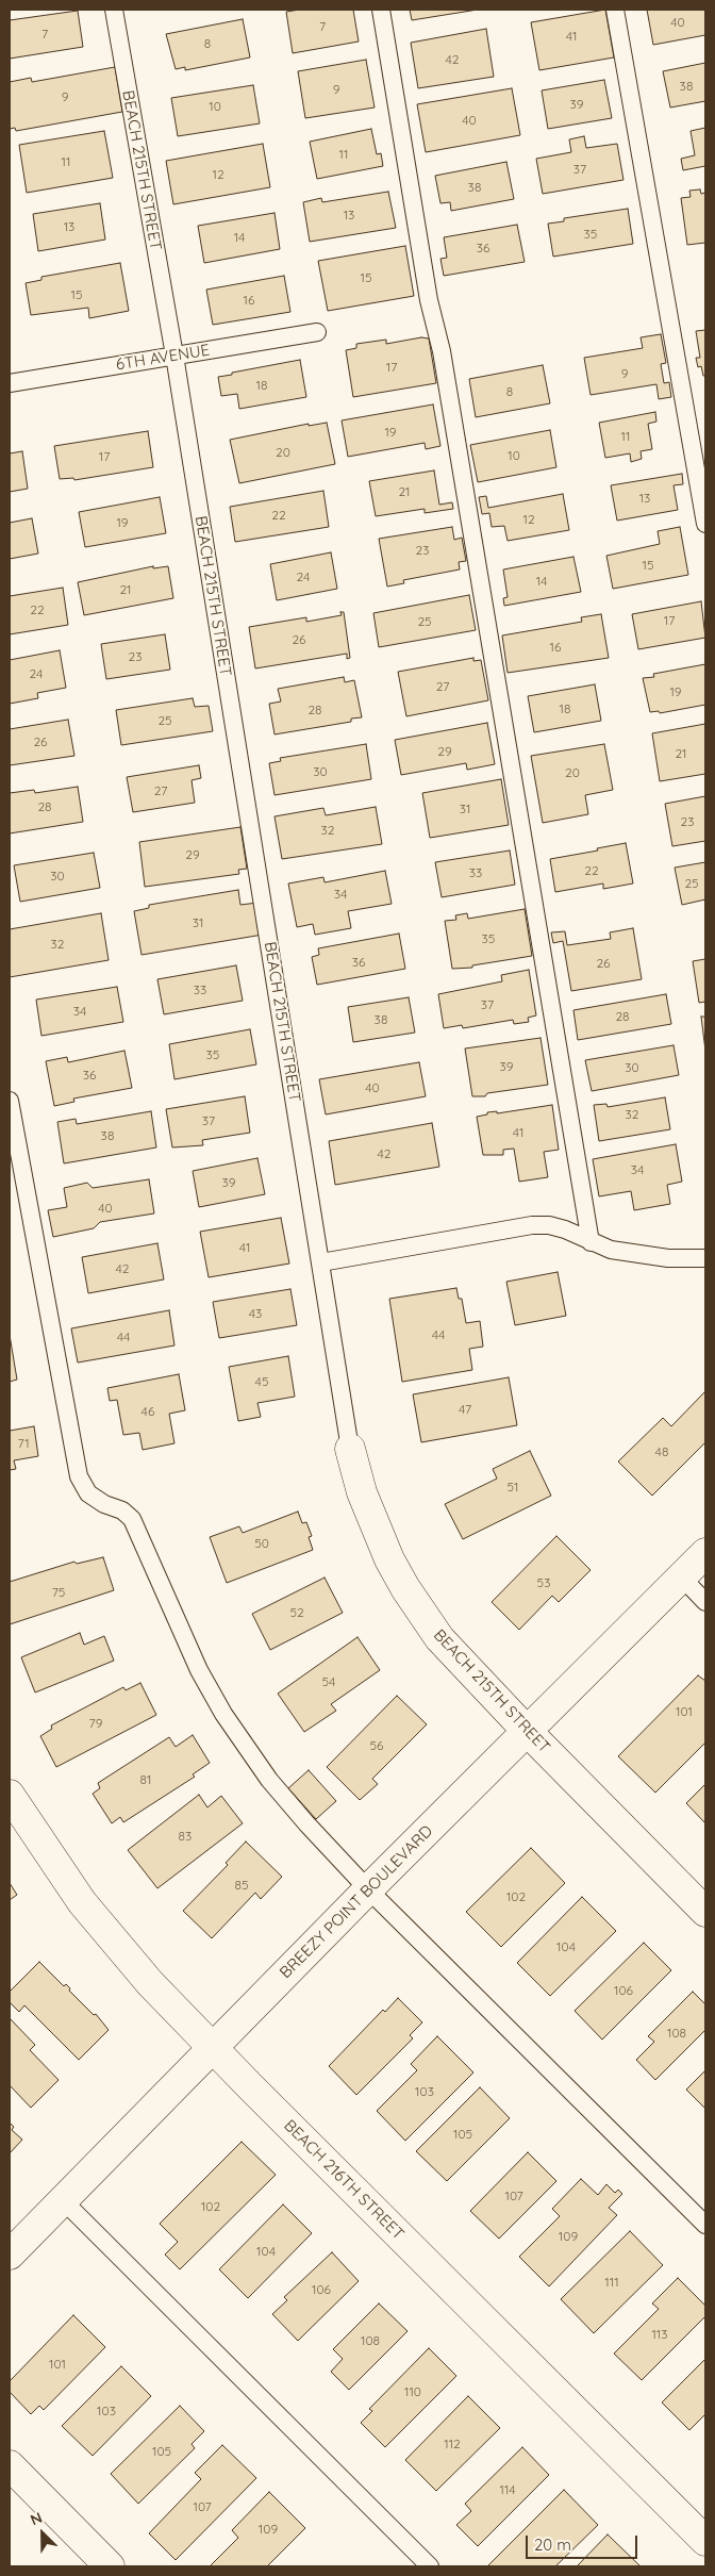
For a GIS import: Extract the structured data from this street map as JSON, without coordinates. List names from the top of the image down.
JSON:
{
  "streets": {
    "street": ["BEACH 215TH STREET", "BREEZY POINT BOULEVARD", "BEACH 216TH STREET"],
    "lane": ["6TH AVENUE"]
  },
  "crossings": [
    ["BEACH 215TH STREET", "6TH AVENUE"],
    ["BEACH 215TH STREET", "BREEZY POINT BOULEVARD"],
    ["BREEZY POINT BOULEVARD", "BEACH 216TH STREET"]
  ],
  "house_numbers": [
    "40",
    "7",
    "7",
    "41",
    "8",
    "42",
    "38",
    "9",
    "9",
    "39",
    "10",
    "40",
    "11",
    "11",
    "37",
    "12",
    "38",
    "13",
    "13",
    "35",
    "14",
    "36",
    "15",
    "15",
    "16",
    "17",
    "9",
    "18",
    "8",
    "19",
    "11",
    "20",
    "10",
    "17",
    "21",
    "13",
    "22",
    "12",
    "19",
    "23",
    "15",
    "24",
    "14",
    "21",
    "22",
    "17",
    "25",
    "26",
    "16",
    "23",
    "24",
    "27",
    "19",
    "18",
    "28",
    "25",
    "26",
    "29",
    "21",
    "30",
    "20",
    "27",
    "28",
    "31",
    "23",
    "32",
    "29",
    "22",
    "33",
    "30",
    "25",
    "34",
    "31",
    "35",
    "32",
    "36",
    "26",
    "33",
    "37",
    "34",
    "28",
    "38",
    "35",
    "39",
    "30",
    "36",
    "40",
    "32",
    "37",
    "41",
    "38",
    "42",
    "34",
    "39",
    "40",
    "41",
    "42",
    "43",
    "44",
    "44",
    "45",
    "47",
    "46",
    "71",
    "48",
    "51",
    "50",
    "53",
    "75",
    "52",
    "54",
    "101",
    "79",
    "56",
    "81",
    "83",
    "85",
    "102",
    "104",
    "106",
    "108",
    "103",
    "105",
    "107",
    "102",
    "109",
    "104",
    "111",
    "106",
    "113",
    "108",
    "101",
    "110",
    "103",
    "112",
    "105",
    "114",
    "107",
    "109"
  ],
  "scale_bar": "20 m",
  "north": "top left"
}
